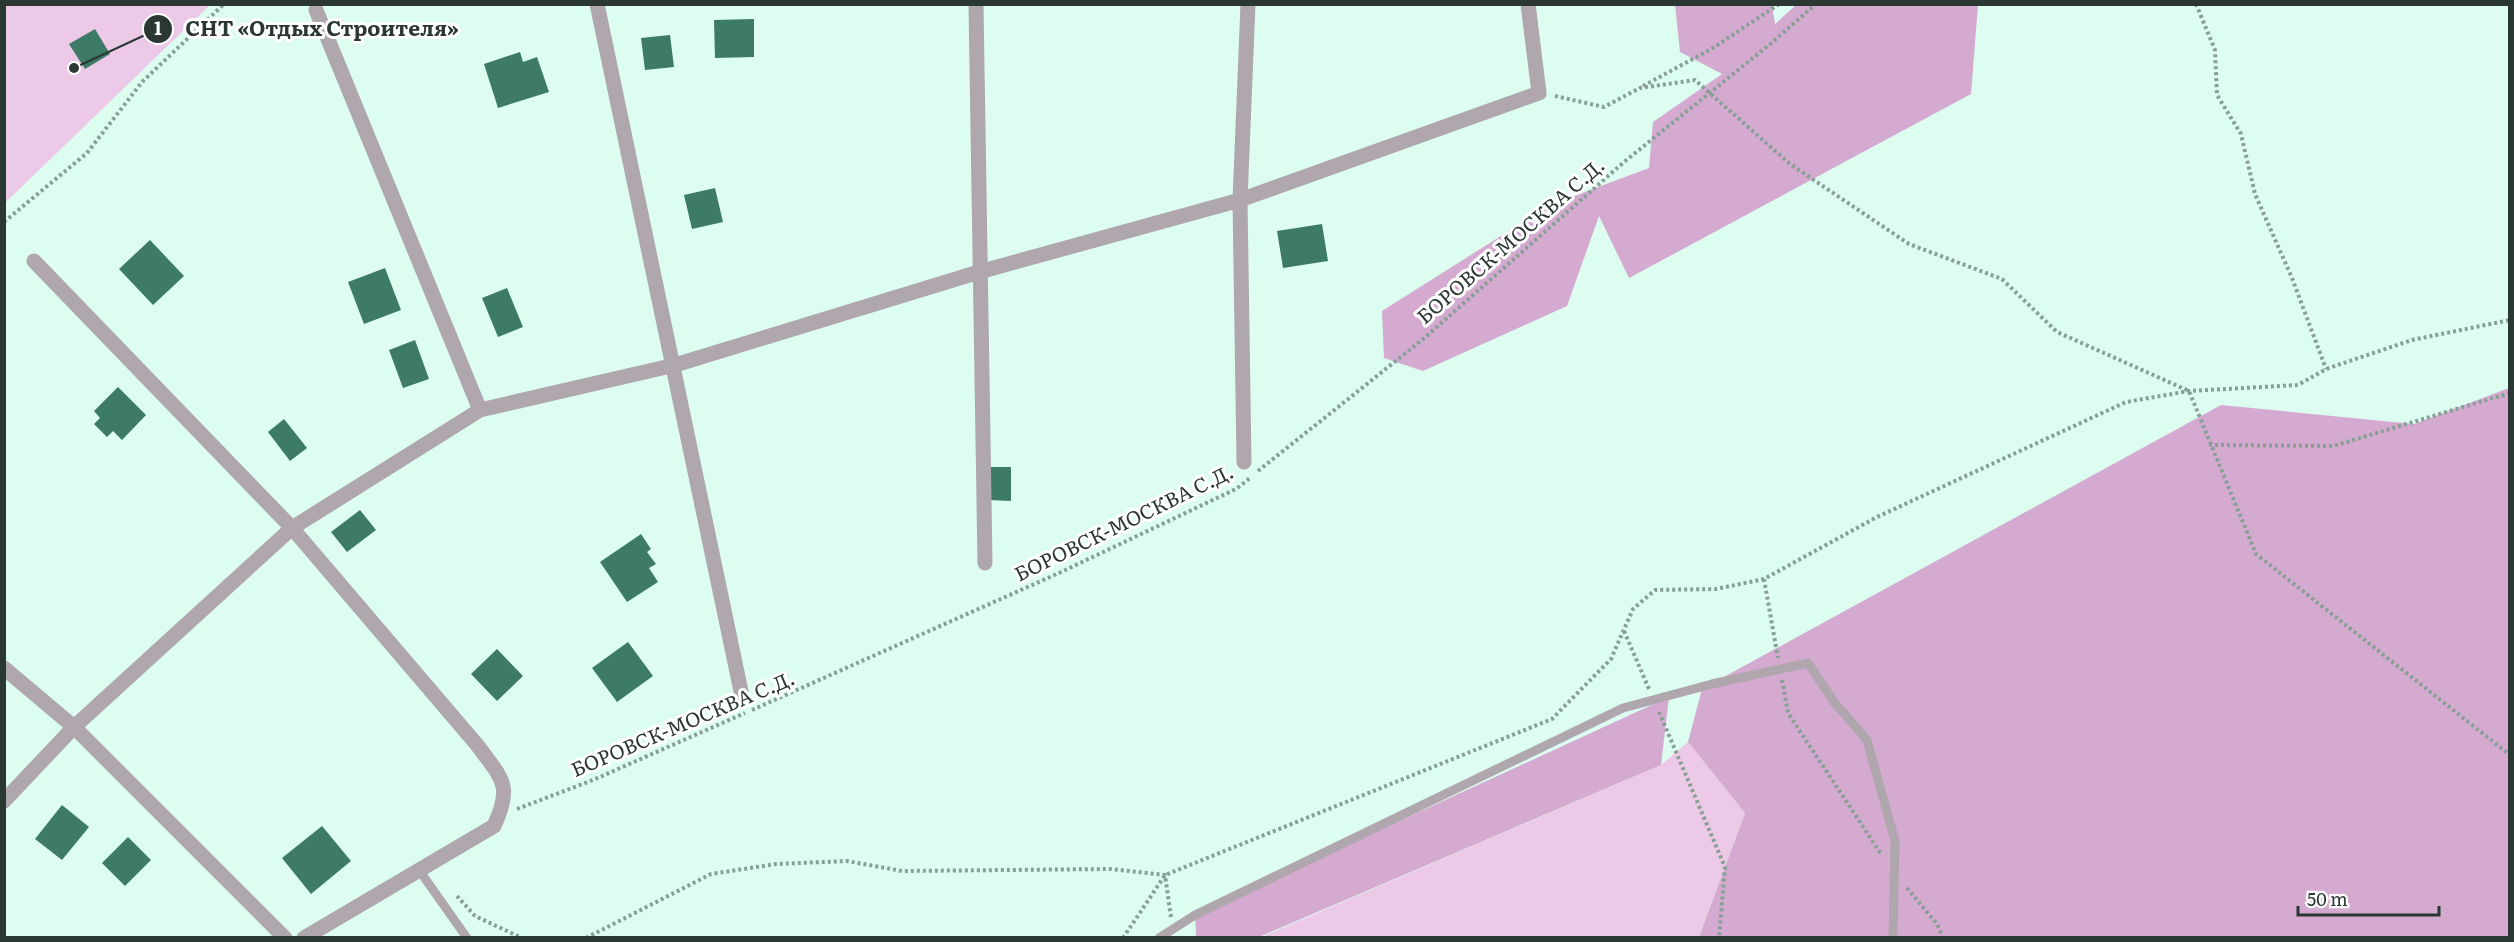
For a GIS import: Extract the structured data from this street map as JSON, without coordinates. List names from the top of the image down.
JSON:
{
  "streets": {
    "path": ["БОРОВСК-МОСКВА С.Д."]
  },
  "places": ["СНТ «Отдых Строителя»"],
  "scale_bar": "50 m"
}
